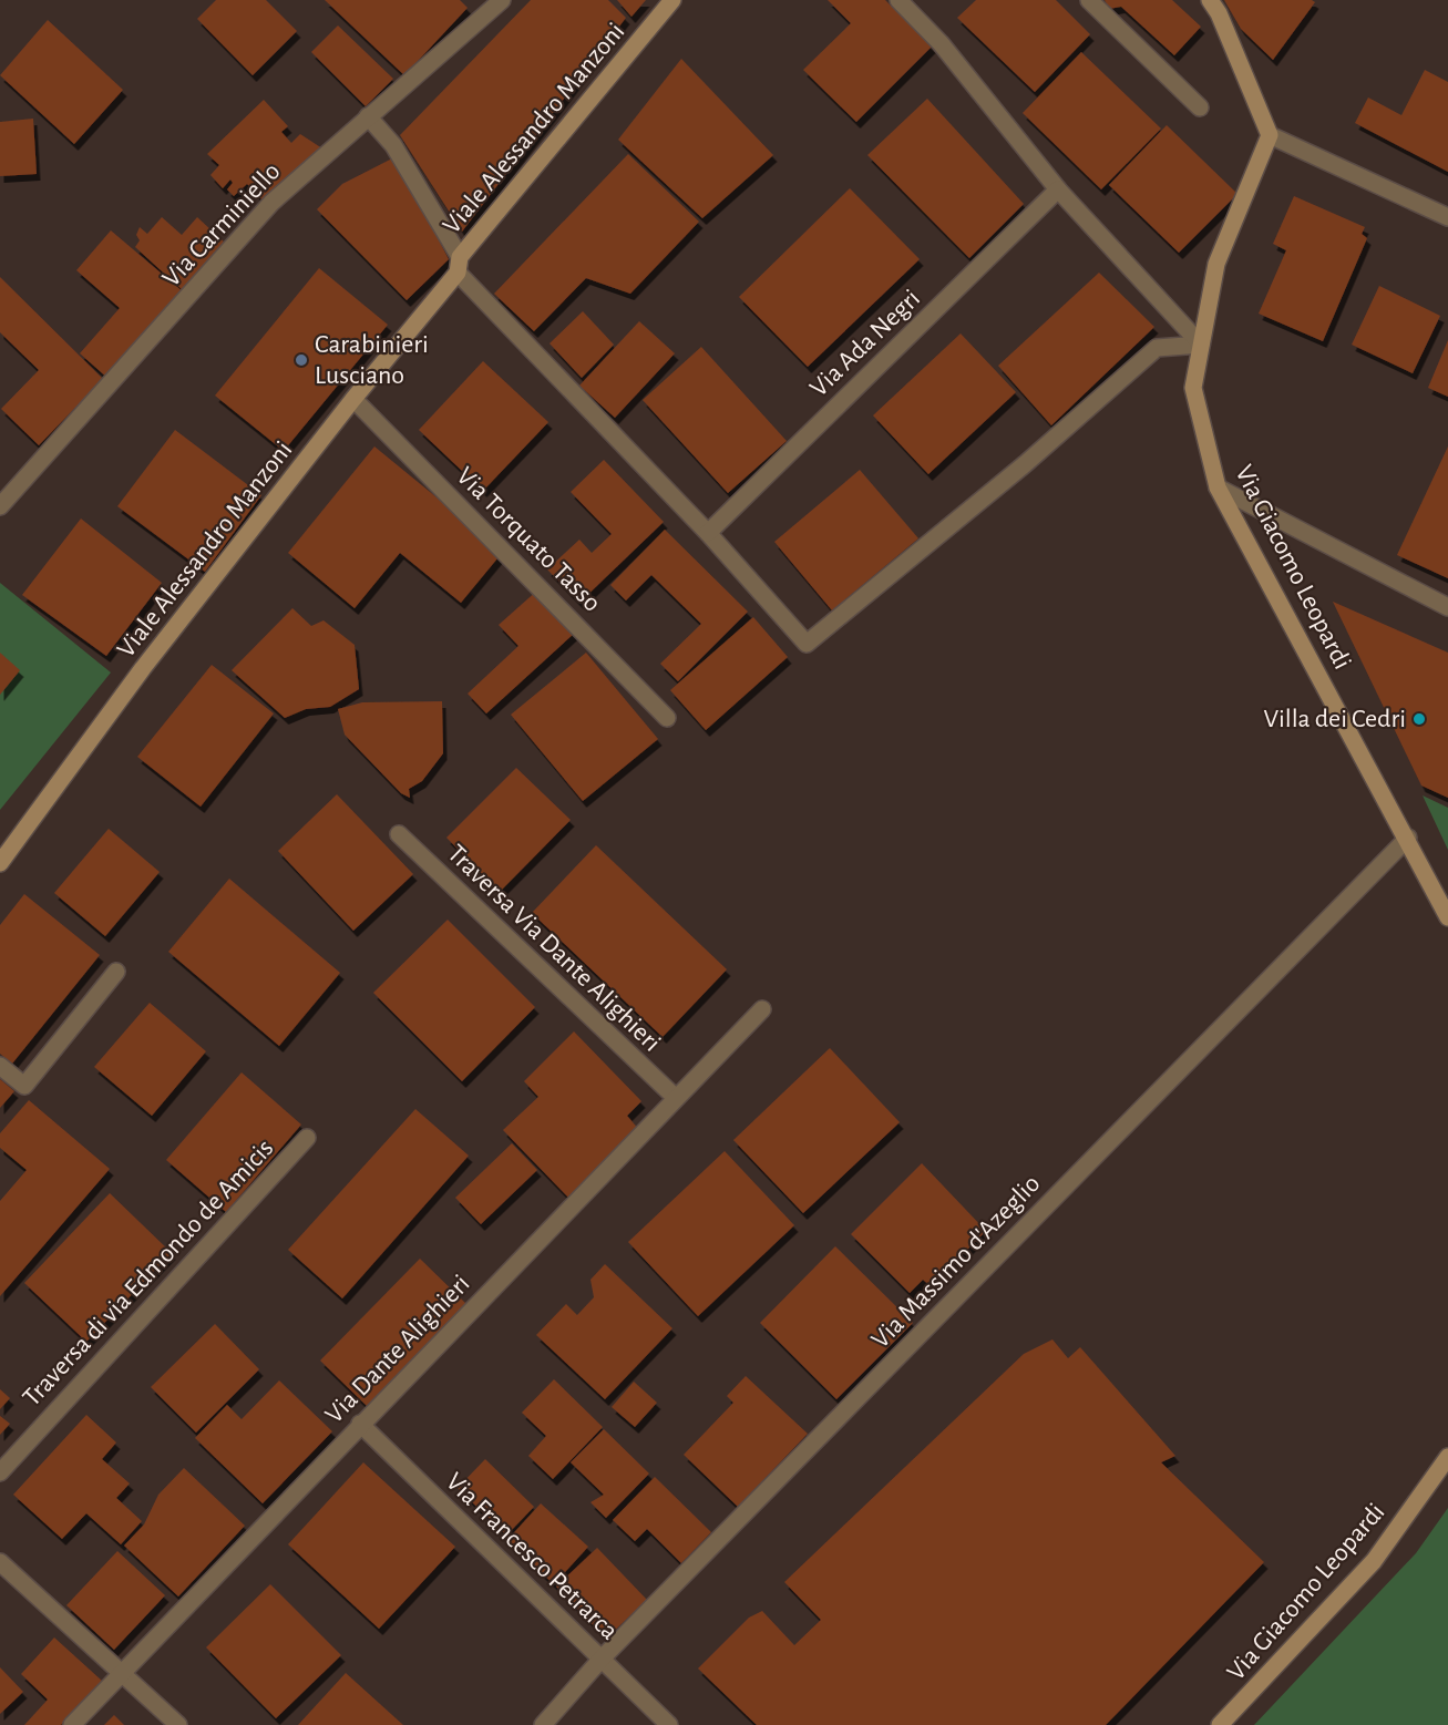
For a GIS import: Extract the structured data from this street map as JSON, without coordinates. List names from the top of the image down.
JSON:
{
  "streets": {
    "street": [
      "Viale Alessandro Manzoni",
      "Via Carminiello",
      "Via Ada Negri",
      "Via Torquato Tasso",
      "Via Giacomo Leopardi",
      "Traversa Via Dante Alighieri",
      "Via Massimo d'Azeglio",
      "Traversa di via Edmondo de Amicis",
      "Via Dante Alighieri",
      "Via Francesco Petrarca"
    ]
  },
  "crossings": [
    ["Viale Alessandro Manzoni", "Via Carminiello"],
    ["Viale Alessandro Manzoni", "Via Ada Negri"],
    ["Viale Alessandro Manzoni", "Via Torquato Tasso"],
    ["Viale Alessandro Manzoni", "Via Giacomo Leopardi"],
    ["Via Giacomo Leopardi", "Via Massimo d'Azeglio"],
    ["Traversa Via Dante Alighieri", "Via Dante Alighieri"],
    ["Via Massimo d'Azeglio", "Via Francesco Petrarca"],
    ["Via Dante Alighieri", "Via Francesco Petrarca"]
  ],
  "places": ["Carabinieri Lusciano", "Villa dei Cedri"]
}
